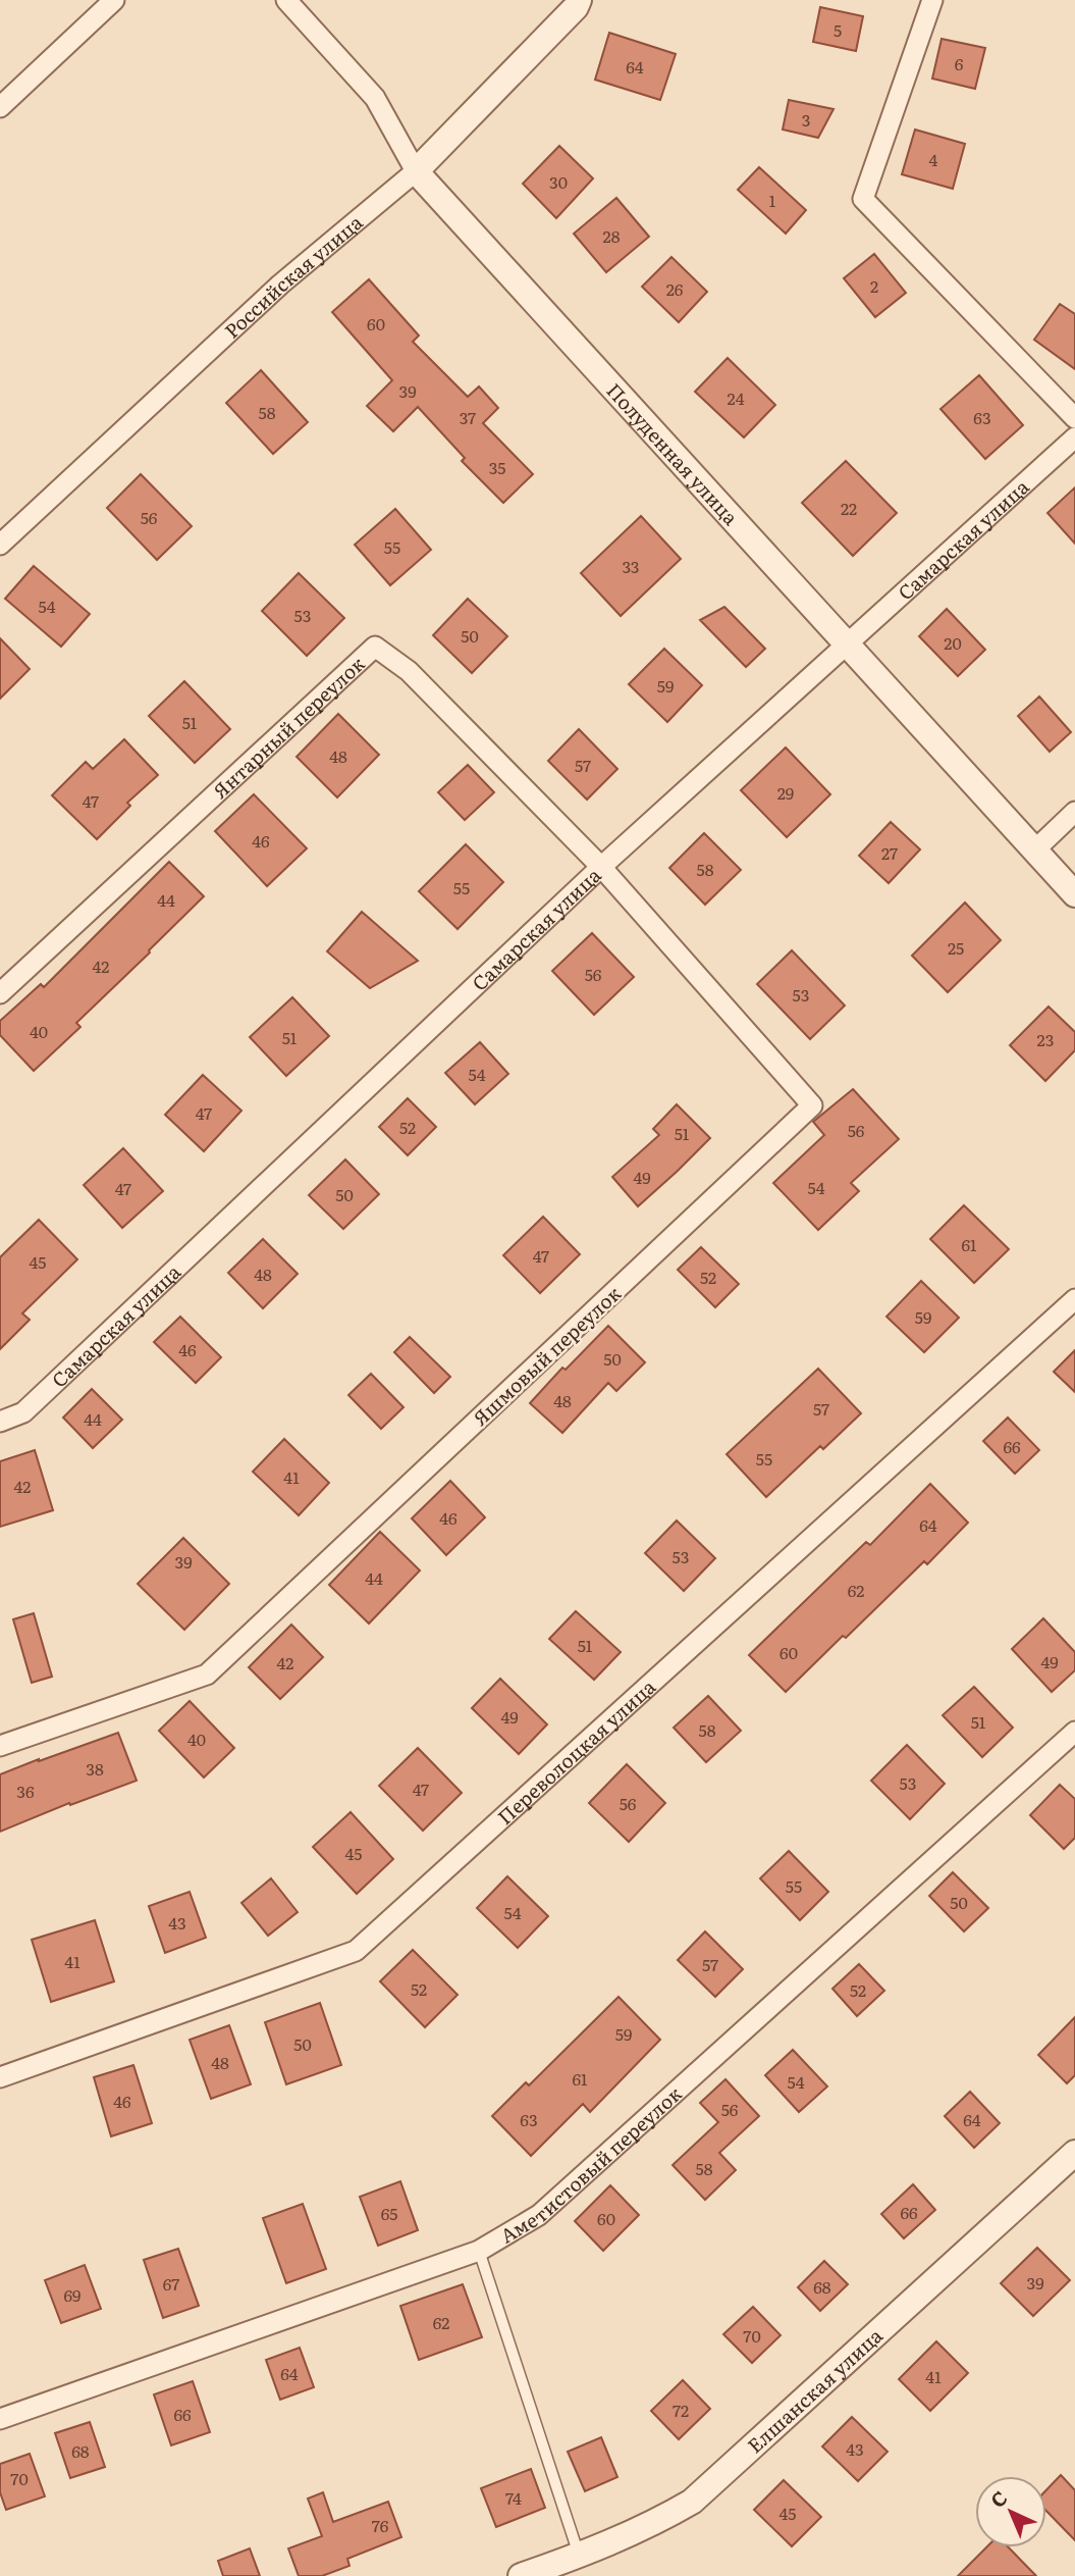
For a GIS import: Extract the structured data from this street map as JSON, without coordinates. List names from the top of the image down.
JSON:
{
  "streets": {
    "street": [
      "Российская улица",
      "Полуденная улица",
      "Самарская улица",
      "Янтарный переулок",
      "Яшмовый переулок",
      "Переволоцкая улица",
      "Аметистовый переулок",
      "Елшанская улица"
    ]
  },
  "crossings": [
    ["Российская улица", "Полуденная улица"],
    ["Полуденная улица", "Самарская улица"],
    ["Самарская улица", "Янтарный переулок"],
    ["Самарская улица", "Яшмовый переулок"],
    ["Янтарный переулок", "Яшмовый переулок"]
  ],
  "house_numbers": [
    "5",
    "6",
    "64",
    "3",
    "4",
    "30",
    "1",
    "28",
    "2",
    "26",
    "60",
    "39",
    "24",
    "58",
    "37",
    "63",
    "35",
    "22",
    "56",
    "55",
    "33",
    "54",
    "53",
    "50",
    "20",
    "59",
    "51",
    "48",
    "57",
    "29",
    "47",
    "46",
    "27",
    "58",
    "55",
    "44",
    "25",
    "42",
    "56",
    "53",
    "40",
    "51",
    "23",
    "54",
    "47",
    "52",
    "56",
    "51",
    "49",
    "54",
    "47",
    "50",
    "61",
    "47",
    "45",
    "48",
    "52",
    "59",
    "46",
    "50",
    "48",
    "57",
    "44",
    "66",
    "55",
    "41",
    "42",
    "46",
    "64",
    "53",
    "39",
    "44",
    "62",
    "51",
    "60",
    "49",
    "42",
    "49",
    "51",
    "58",
    "40",
    "38",
    "53",
    "47",
    "36",
    "56",
    "45",
    "55",
    "50",
    "54",
    "43",
    "41",
    "57",
    "52",
    "52",
    "59",
    "50",
    "48",
    "61",
    "54",
    "46",
    "56",
    "63",
    "64",
    "58",
    "66",
    "65",
    "60",
    "39",
    "67",
    "68",
    "69",
    "62",
    "70",
    "64",
    "41",
    "72",
    "66",
    "43",
    "68",
    "70",
    "74",
    "45",
    "76"
  ],
  "north": "top left"
}
